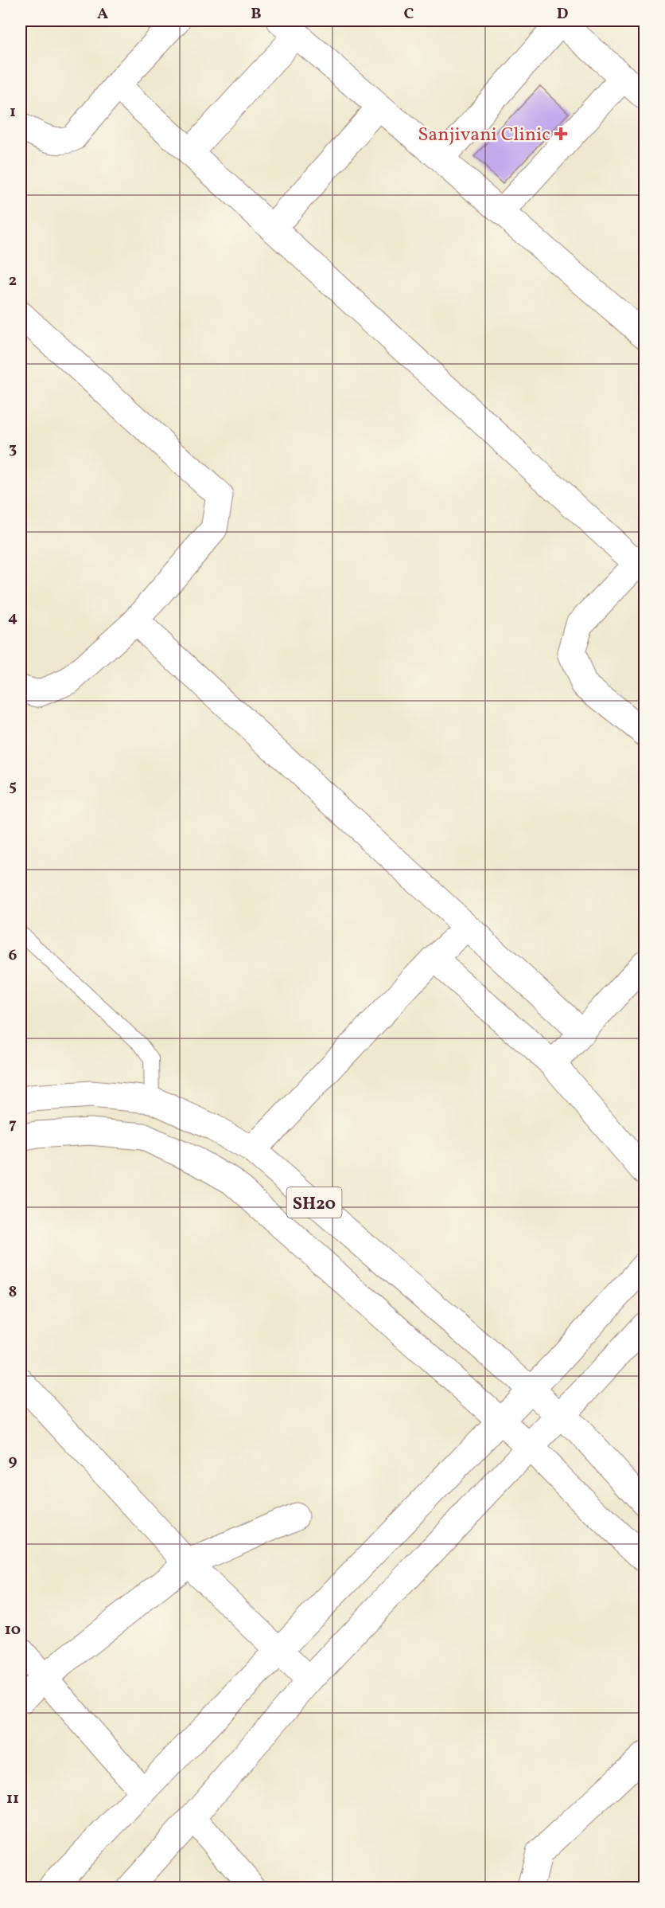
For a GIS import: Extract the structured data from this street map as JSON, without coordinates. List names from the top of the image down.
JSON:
{
  "streets": {
    "street": ["SH20"]
  },
  "places": {
    "health": ["Sanjivani Clinic"]
  },
  "grid": {
    "columns": [
      "A",
      "B",
      "C",
      "D"
    ],
    "rows": [
      "1",
      "2",
      "3",
      "4",
      "5",
      "6",
      "7",
      "8",
      "9",
      "10",
      "11"
    ]
  }
}
